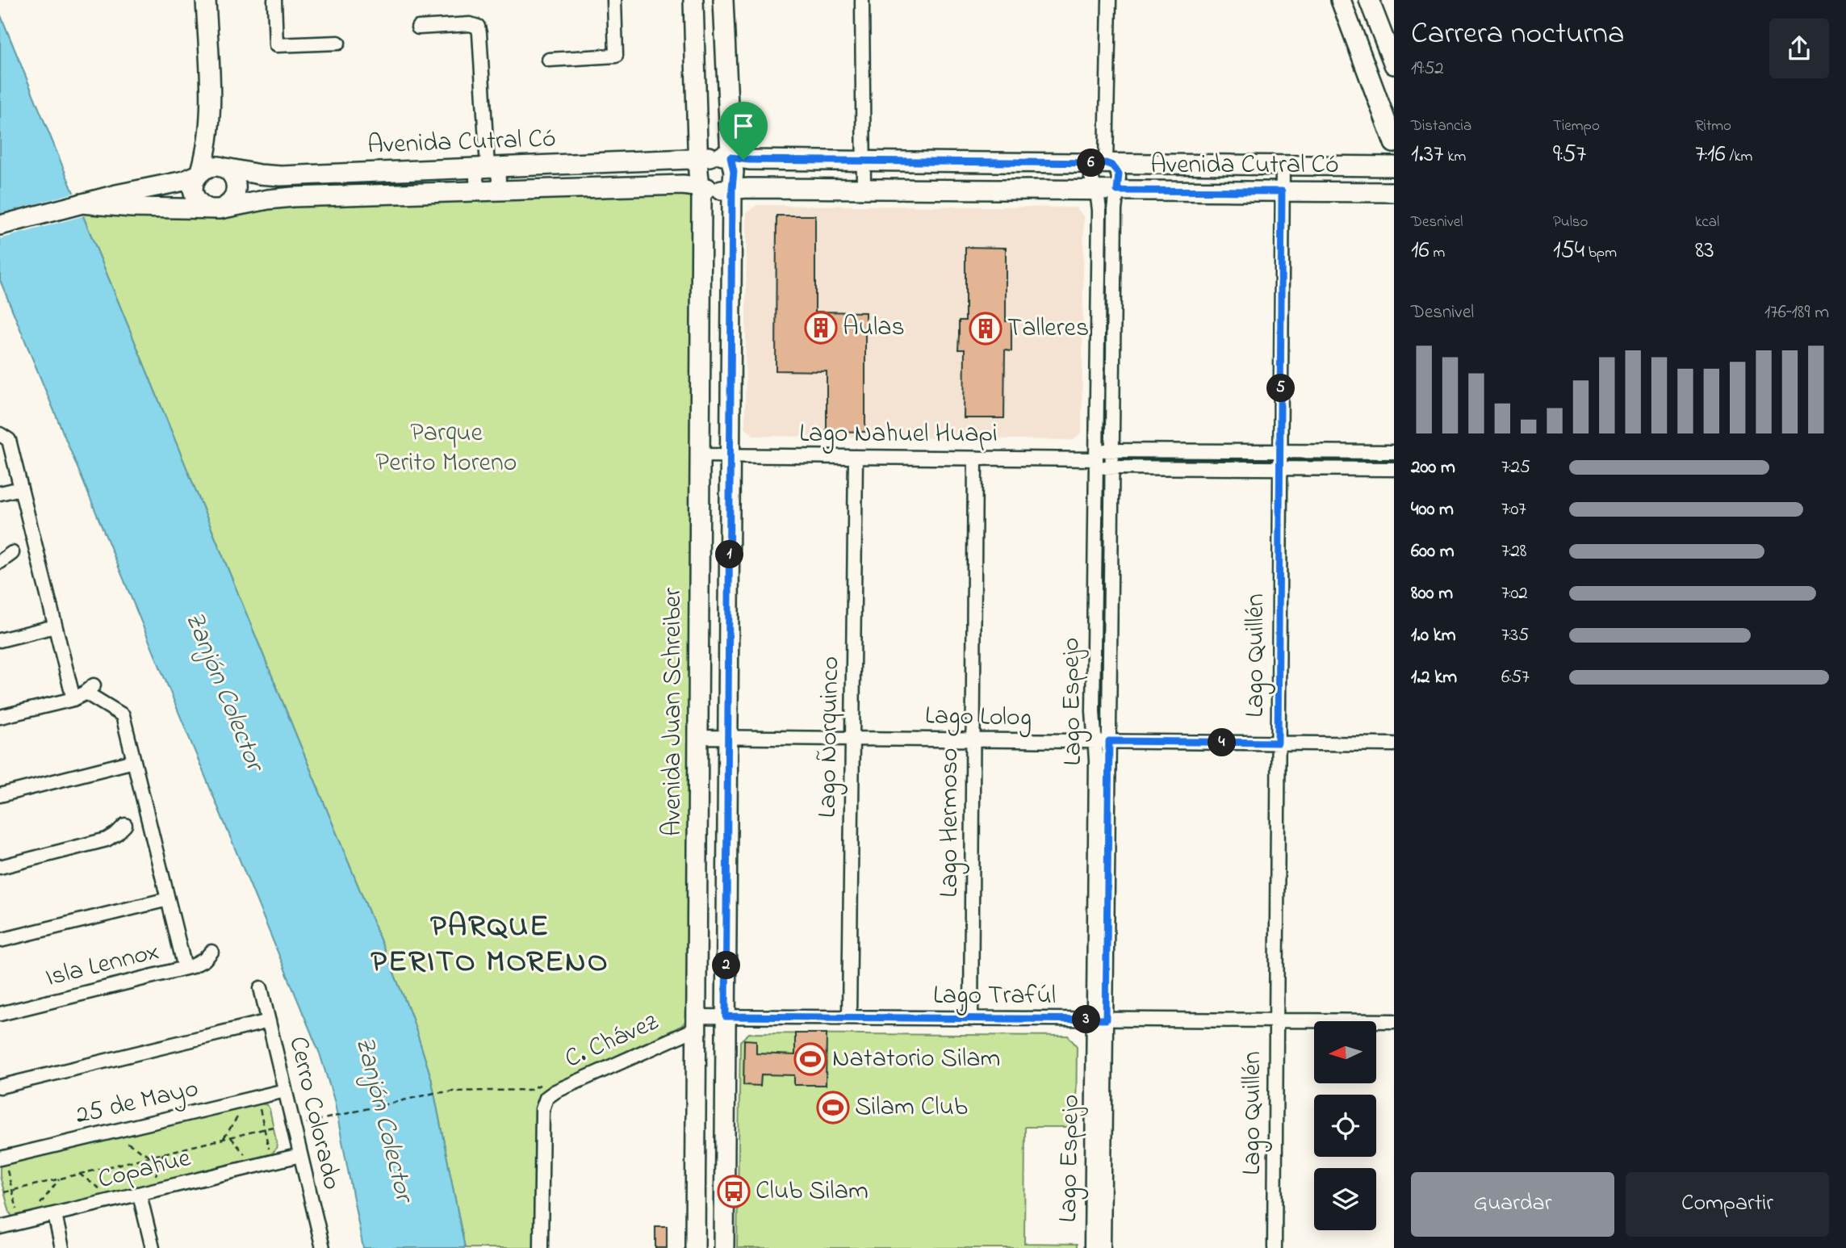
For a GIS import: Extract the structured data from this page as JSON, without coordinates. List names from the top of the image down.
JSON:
{
  "streets": {
    "main road": ["Avenida Cutral Có", "Avenida Juan Schreiber"],
    "street": [
      "Lago Nahuel Huapi",
      "Lago Quillén",
      "Lago Espejo",
      "Lago Lolog",
      "Lago Ñorquinco",
      "Lago Hermoso",
      "Isla Lennox",
      "Lago Trafúl",
      "C. Chávez",
      "25 de Mayo",
      "Cerro Colorado",
      "Copahue"
    ]
  },
  "crossings": [
    ["Avenida Cutral Có", "Lago Quillén"],
    ["Avenida Cutral Có", "Lago Espejo"],
    ["Avenida Cutral Có", "Avenida Juan Schreiber"],
    ["Lago Nahuel Huapi", "Lago Quillén"],
    ["Lago Nahuel Huapi", "Lago Espejo"],
    ["Lago Nahuel Huapi", "Avenida Juan Schreiber"],
    ["Lago Nahuel Huapi", "Lago Ñorquinco"],
    ["Lago Nahuel Huapi", "Lago Hermoso"],
    ["Lago Quillén", "Lago Lolog"],
    ["Lago Quillén", "Lago Trafúl"],
    ["Lago Espejo", "Lago Lolog"],
    ["Lago Espejo", "Lago Trafúl"],
    ["Avenida Juan Schreiber", "Lago Lolog"],
    ["Avenida Juan Schreiber", "Lago Trafúl"],
    ["Avenida Juan Schreiber", "C. Chávez"],
    ["Lago Lolog", "Lago Ñorquinco"],
    ["Lago Lolog", "Lago Hermoso"],
    ["Lago Ñorquinco", "Lago Trafúl"],
    ["Lago Hermoso", "Lago Trafúl"],
    ["Lago Trafúl", "C. Chávez"],
    ["25 de Mayo", "Cerro Colorado"],
    ["Cerro Colorado", "Copahue"]
  ],
  "districts": ["PARQUE PERITO MORENO"],
  "water": ["Zanjón Colector"],
  "parks": ["Parque Perito Moreno"],
  "places": {
    "building": ["Aulas", "Talleres"],
    "sports": ["Natatorio Silam", "Silam Club"],
    "bus stop": ["Club Silam"]
  },
  "north": "left",
  "page": {
    "heading": ["Carrera nocturna", "19:52"],
    "stats": [
      ["Distancia", "1.37 km"],
      ["Tiempo", "9:57"],
      ["Ritmo", "7:16 /km"],
      ["Desnivel", "16 m"],
      ["Pulso", "154 bpm"],
      ["kcal", "83"]
    ],
    "pins": [
      "6",
      "5",
      "1",
      "4",
      "2",
      "3"
    ],
    "chart": ["Desnivel", "176–189 m"],
    "list": [
      {
        "name": "200 m",
        "note": "7:25"
      },
      {
        "name": "400 m",
        "note": "7:07"
      },
      {
        "name": "600 m",
        "note": "7:28"
      },
      {
        "name": "800 m",
        "note": "7:02"
      },
      {
        "name": "1.0 km",
        "note": "7:35"
      },
      {
        "name": "1.2 km",
        "note": "6:57"
      }
    ],
    "buttons": ["Guardar", "Compartir"]
  }
}
